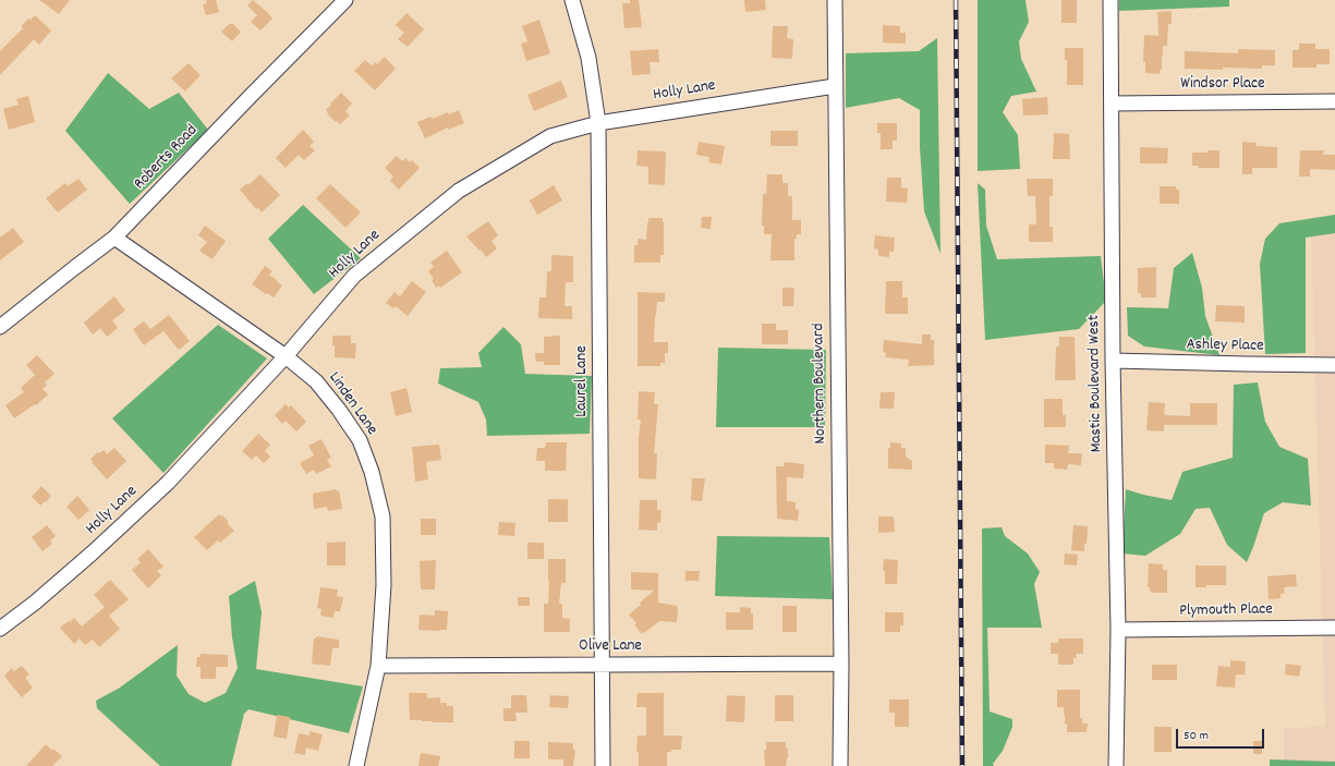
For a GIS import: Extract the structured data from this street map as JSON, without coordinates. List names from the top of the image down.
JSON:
{
  "streets": {
    "street": [
      "Windsor Place",
      "Holly Lane",
      "Roberts Road",
      "Ashley Place",
      "Laurel Lane",
      "Northern Boulevard",
      "Mastic Boulevard West",
      "Linden Lane",
      "Plymouth Place",
      "Olive Lane"
    ]
  },
  "crossings": [
    ["Windsor Place", "Mastic Boulevard West"],
    ["Holly Lane", "Laurel Lane"],
    ["Holly Lane", "Northern Boulevard"],
    ["Holly Lane", "Linden Lane"],
    ["Roberts Road", "Linden Lane"],
    ["Ashley Place", "Mastic Boulevard West"],
    ["Laurel Lane", "Olive Lane"],
    ["Northern Boulevard", "Olive Lane"],
    ["Mastic Boulevard West", "Plymouth Place"],
    ["Linden Lane", "Olive Lane"]
  ],
  "scale_bar": "50 m"
}
